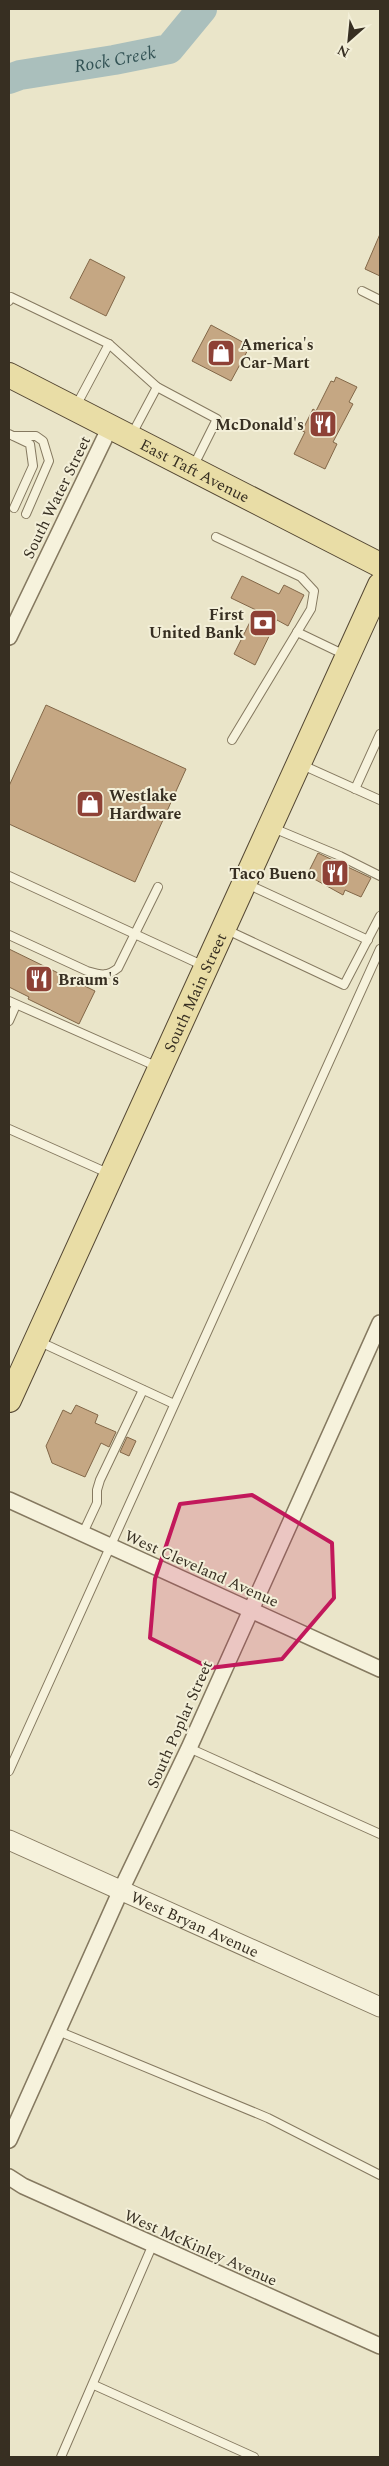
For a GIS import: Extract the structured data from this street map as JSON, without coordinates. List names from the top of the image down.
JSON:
{
  "streets": {
    "main road": ["East Taft Avenue", "South Main Street"],
    "street": [
      "South Water Street",
      "West Cleveland Avenue",
      "South Poplar Street",
      "West Bryan Avenue",
      "West McKinley Avenue"
    ]
  },
  "crossings": [
    ["East Taft Avenue", "South Water Street"],
    ["West Cleveland Avenue", "South Poplar Street"],
    ["South Poplar Street", "West Bryan Avenue"]
  ],
  "water": ["Rock Creek"],
  "places": {
    "shop": ["America's Car-Mart", "Westlake Hardware"],
    "restaurant": ["McDonald's", "Taco Bueno", "Braum's"],
    "bank": ["First United Bank"]
  },
  "north": "bottom left"
}
